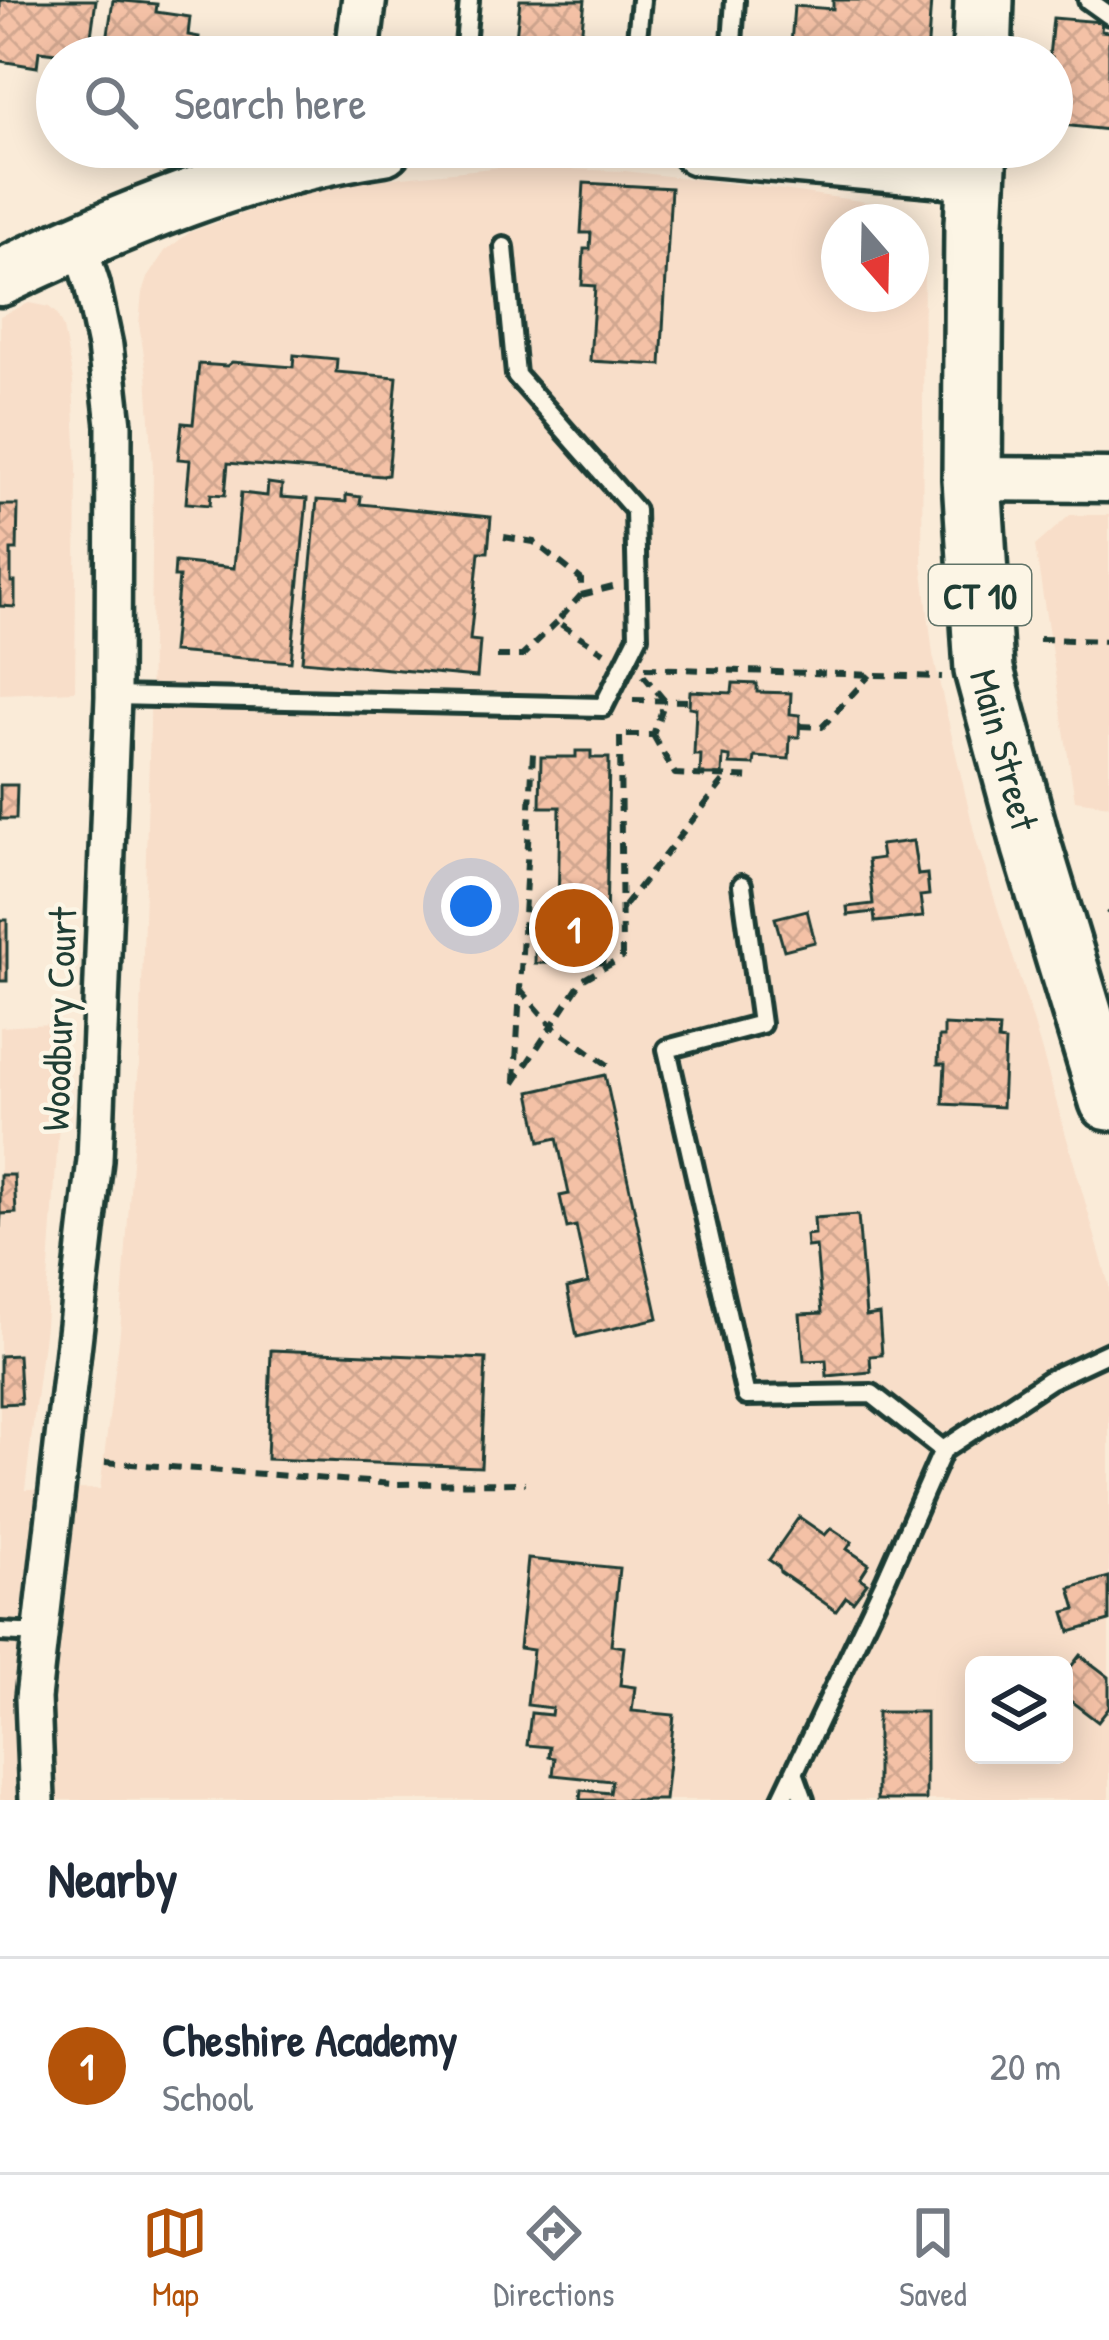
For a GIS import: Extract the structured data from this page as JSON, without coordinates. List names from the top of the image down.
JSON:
{
  "streets": {
    "highway": ["CT 10", "Main Street"],
    "street": ["Woodbury Court"]
  },
  "north": "bottom",
  "page": {
    "search": "Search here",
    "pins": "1",
    "heading": "Nearby",
    "list": [
      {
        "mark": "1",
        "name": "Cheshire Academy",
        "note": "School",
        "value": "20 m"
      }
    ],
    "nav": ["Map", "Directions", "Saved"]
  }
}
